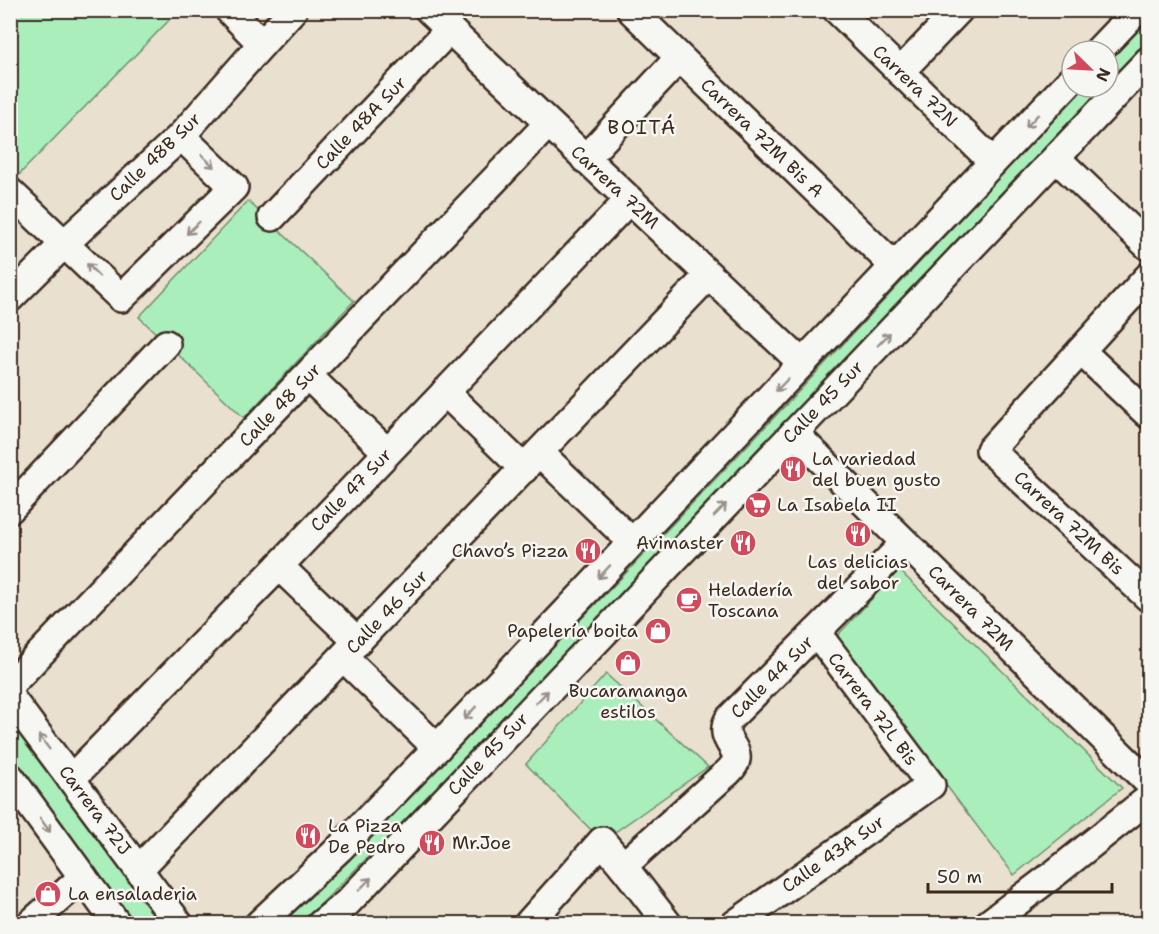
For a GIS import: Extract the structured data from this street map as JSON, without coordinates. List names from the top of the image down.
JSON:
{
  "streets": {
    "street": [
      "Carrera 72N",
      "Calle 48A Sur",
      "Carrera 72M Bis A",
      "Calle 48B Sur",
      "Carrera 72M",
      "Calle 45 Sur",
      "Calle 48 Sur",
      "Calle 47 Sur",
      "Carrera 72M Bis",
      "Calle 46 Sur",
      "Calle 44 Sur",
      "Carrera 72L Bis",
      "Carrera 72J",
      "Calle 43A Sur"
    ]
  },
  "crossings": [
    ["Calle 48A Sur", "Carrera 72M"],
    ["Carrera 72M", "Calle 45 Sur"],
    ["Carrera 72M", "Calle 48 Sur"],
    ["Carrera 72M", "Calle 47 Sur"],
    ["Carrera 72M", "Calle 46 Sur"],
    ["Carrera 72M", "Calle 44 Sur"],
    ["Calle 47 Sur", "Carrera 72J"],
    ["Calle 46 Sur", "Carrera 72J"],
    ["Calle 44 Sur", "Carrera 72L Bis"],
    ["Carrera 72L Bis", "Calle 43A Sur"]
  ],
  "districts": ["BOITÁ"],
  "places": {
    "restaurant": [
      "La variedad del buen gusto",
      "Las delicias del sabor",
      "Avimaster",
      "Chavo’s Pizza",
      "La Pizza De Pedro",
      "Mr.Joe"
    ],
    "supermarket": ["La Isabela II"],
    "cafe": ["Heladería Toscana"],
    "shop": ["Papelería boita", "Bucaramanga estilos", "La ensaladeria"]
  },
  "scale_bar": "50 m",
  "north": "bottom right"
}
